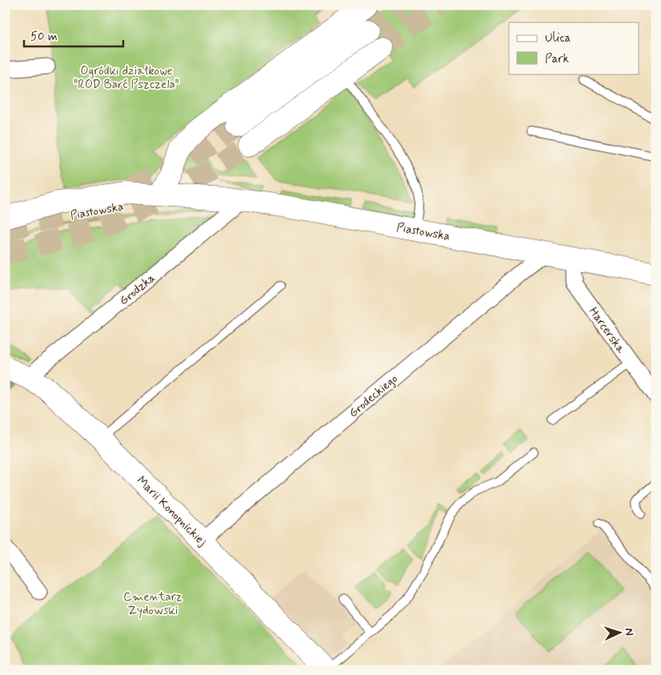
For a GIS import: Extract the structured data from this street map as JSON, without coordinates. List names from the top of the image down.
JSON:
{
  "streets": {
    "street": [
      "Piastowska",
      "Grodzka",
      "Harcerska",
      "Grodeckiego",
      "Marii Konopnickiej"
    ]
  },
  "crossings": [
    ["Piastowska", "Grodzka"],
    ["Piastowska", "Harcerska"],
    ["Piastowska", "Grodeckiego"],
    ["Grodzka", "Marii Konopnickiej"],
    ["Grodeckiego", "Marii Konopnickiej"]
  ],
  "parks": ["Ogródki działkowe \"ROD Barć Pszczela\"", "Cmentarz Żydowski"],
  "legend": ["Ulica", "Park"],
  "scale_bar": "50 m",
  "north": "right"
}
